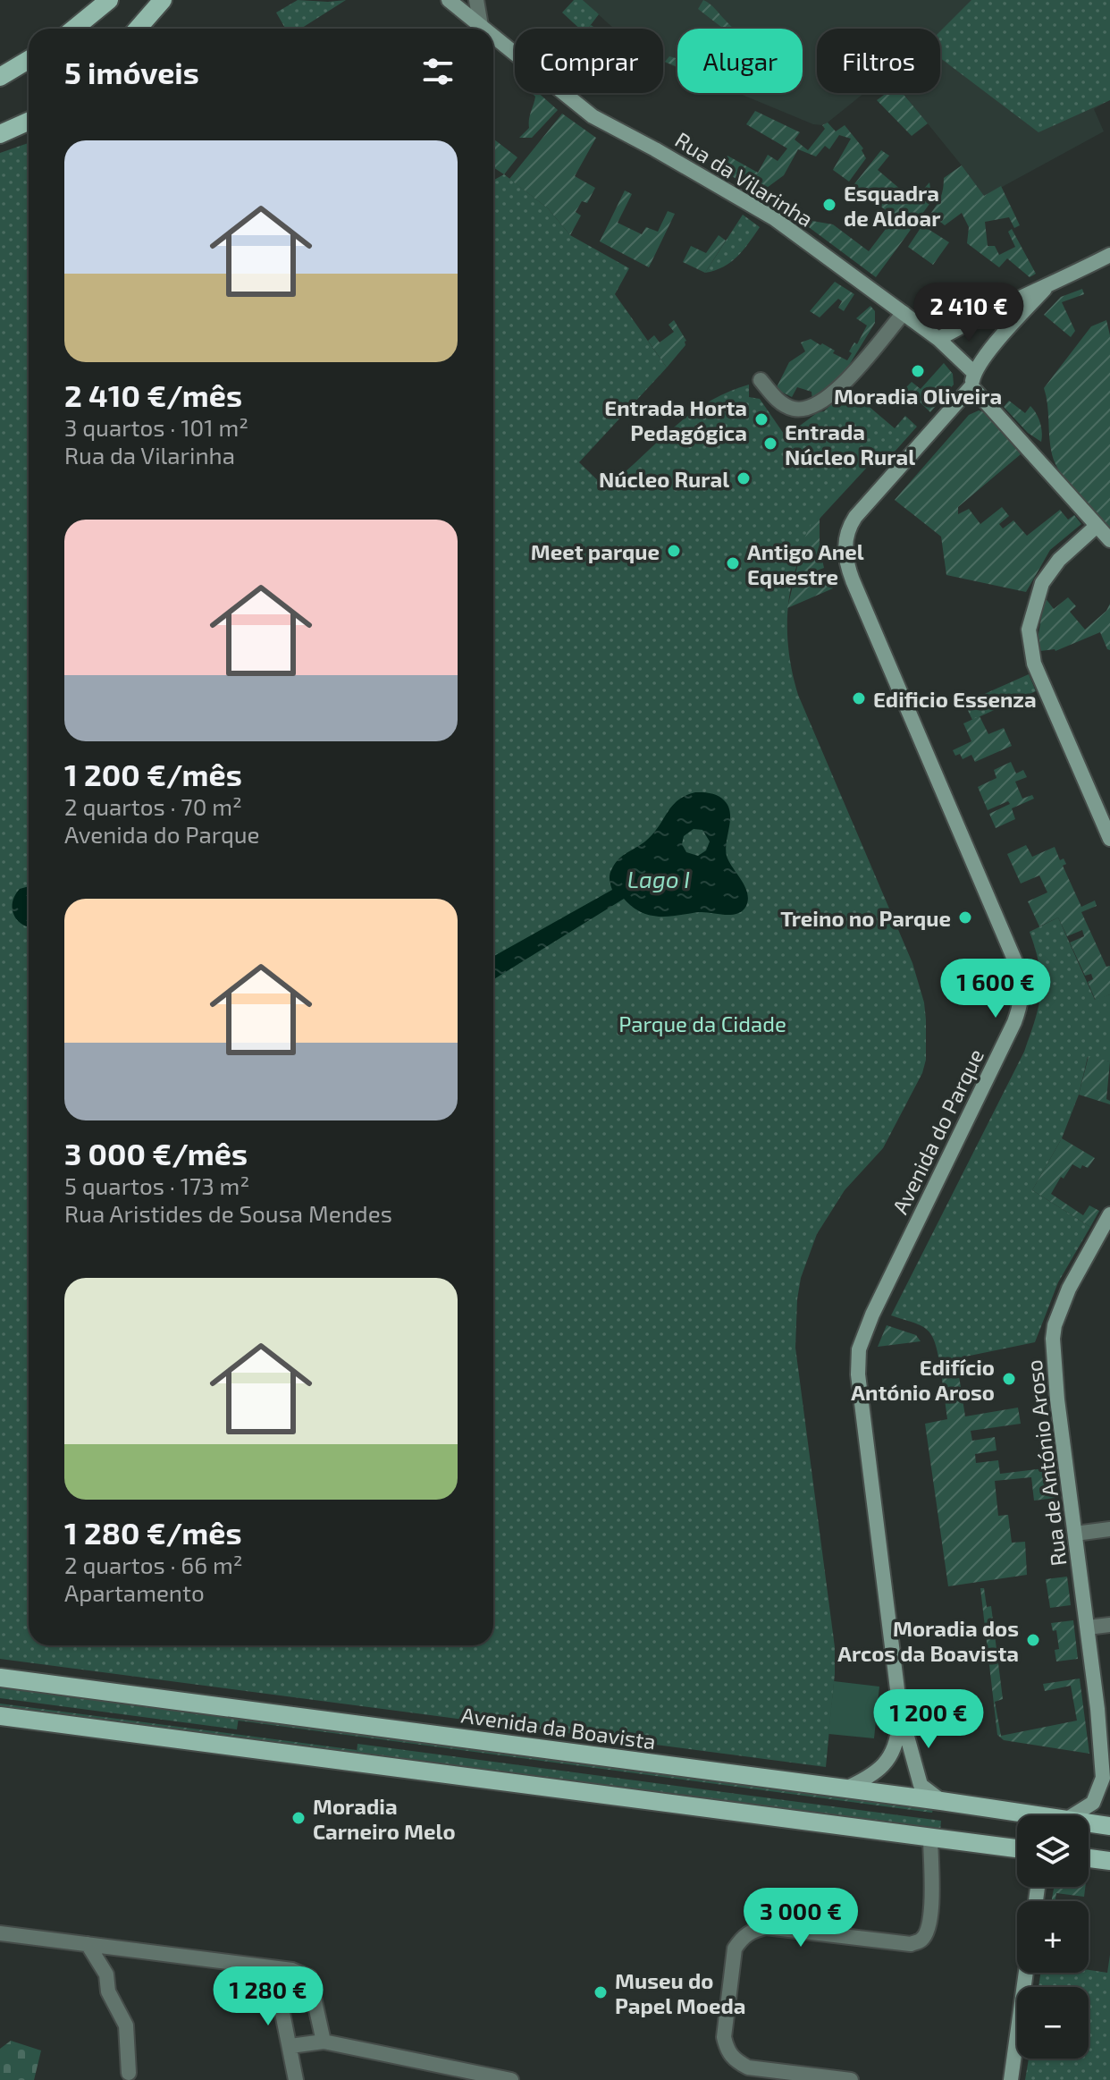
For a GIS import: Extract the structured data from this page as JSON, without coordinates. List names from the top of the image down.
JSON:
{
  "streets": {
    "main road": [
      "Rua da Vilarinha",
      "Avenida do Parque",
      "Rua de António Aroso",
      "Avenida da Boavista"
    ]
  },
  "crossings": [
    ["Rua da Vilarinha", "Avenida do Parque"],
    ["Avenida do Parque", "Avenida da Boavista"]
  ],
  "water": ["Lago I"],
  "parks": ["Parque da Cidade"],
  "places": [
    "Esquadra de Aldoar",
    "Moradia Oliveira",
    "Entrada Horta Pedagógica",
    "Entrada Núcleo Rural",
    "Núcleo Rural",
    "Meet parque",
    "Antigo Anel Equestre",
    "Edificio Essenza",
    "Treino no Parque",
    "Edifício António Aroso",
    "Moradia dos Arcos da Boavista",
    "Moradia Carneiro Melo",
    "Museu do Papel Moeda"
  ],
  "page": {
    "chip": ["Comprar", "Alugar", "Filtros"],
    "heading": "5 imóveis",
    "list": [
      {
        "name": "2 410 €/mês",
        "note": "3 quartos · 101 m² · Rua da Vilarinha"
      },
      {
        "name": "1 200 €/mês",
        "note": "2 quartos · 70 m² · Avenida do Parque"
      },
      {
        "name": "3 000 €/mês",
        "note": "5 quartos · 173 m² · Rua Aristides de Sousa Mendes"
      },
      {
        "name": "1 280 €/mês",
        "note": "2 quartos · 66 m² · Apartamento"
      }
    ],
    "price": [
      "2 410 €",
      "1 600 €",
      "1 200 €",
      "3 000 €",
      "1 280 €"
    ],
    "map_buttons": ["+", "−"]
  }
}
